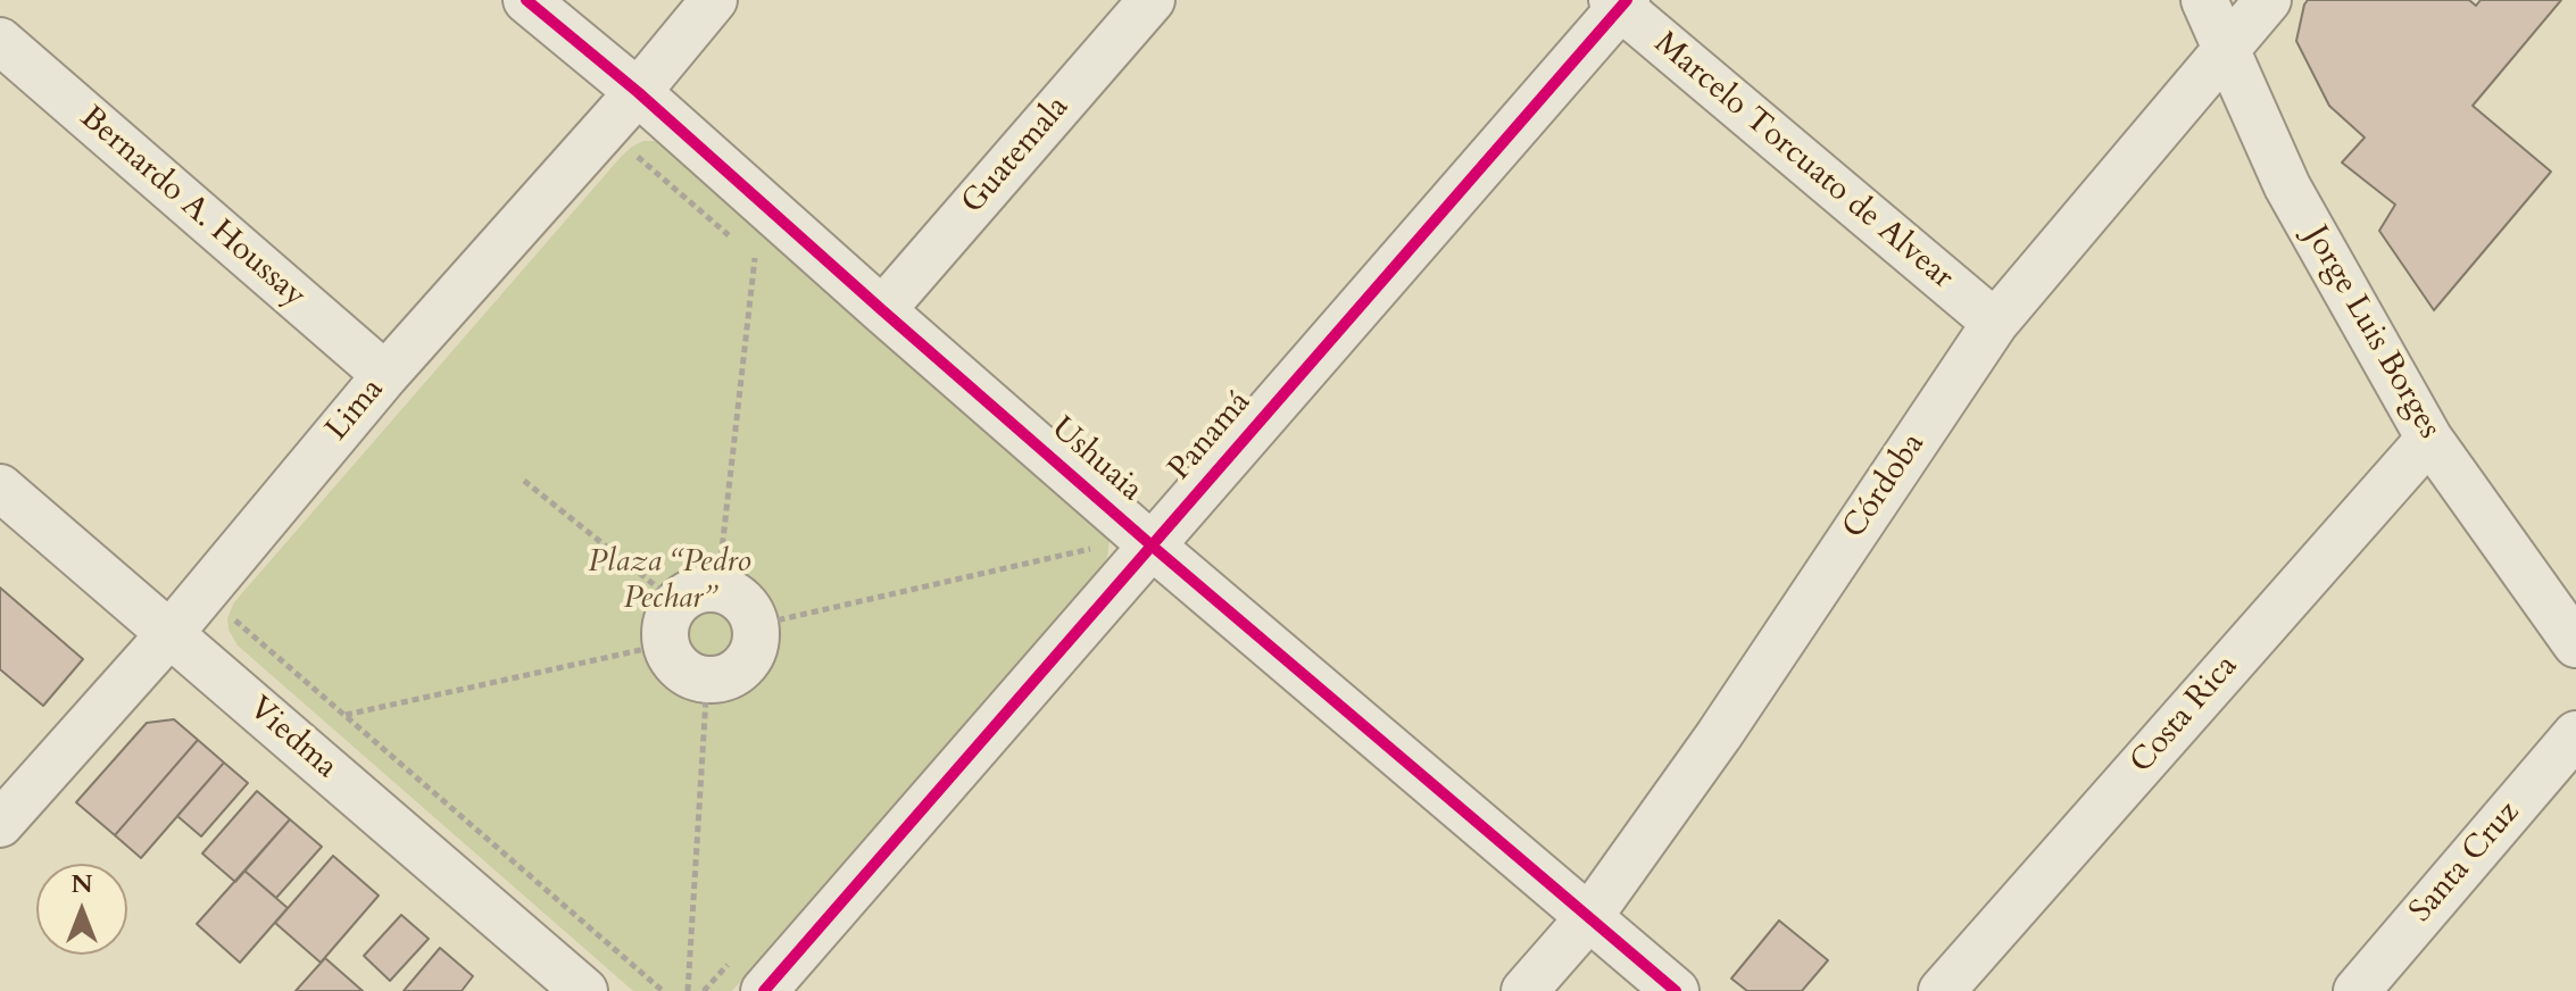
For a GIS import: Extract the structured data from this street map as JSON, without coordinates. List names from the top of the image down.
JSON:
{
  "streets": {
    "street": [
      "Guatemala",
      "Marcelo Torcuato de Alvear",
      "Bernardo A. Houssay",
      "Jorge Luis Borges",
      "Lima",
      "Panamá",
      "Ushuaia",
      "Córdoba",
      "Costa Rica",
      "Viedma",
      "Santa Cruz"
    ]
  },
  "crossings": [
    ["Guatemala", "Ushuaia"],
    ["Marcelo Torcuato de Alvear", "Panamá"],
    ["Marcelo Torcuato de Alvear", "Córdoba"],
    ["Bernardo A. Houssay", "Lima"],
    ["Jorge Luis Borges", "Córdoba"],
    ["Jorge Luis Borges", "Costa Rica"],
    ["Lima", "Ushuaia"],
    ["Lima", "Viedma"],
    ["Panamá", "Ushuaia"],
    ["Ushuaia", "Córdoba"]
  ],
  "parks": ["Plaza “Pedro Pechar”"],
  "north": "top"
}
